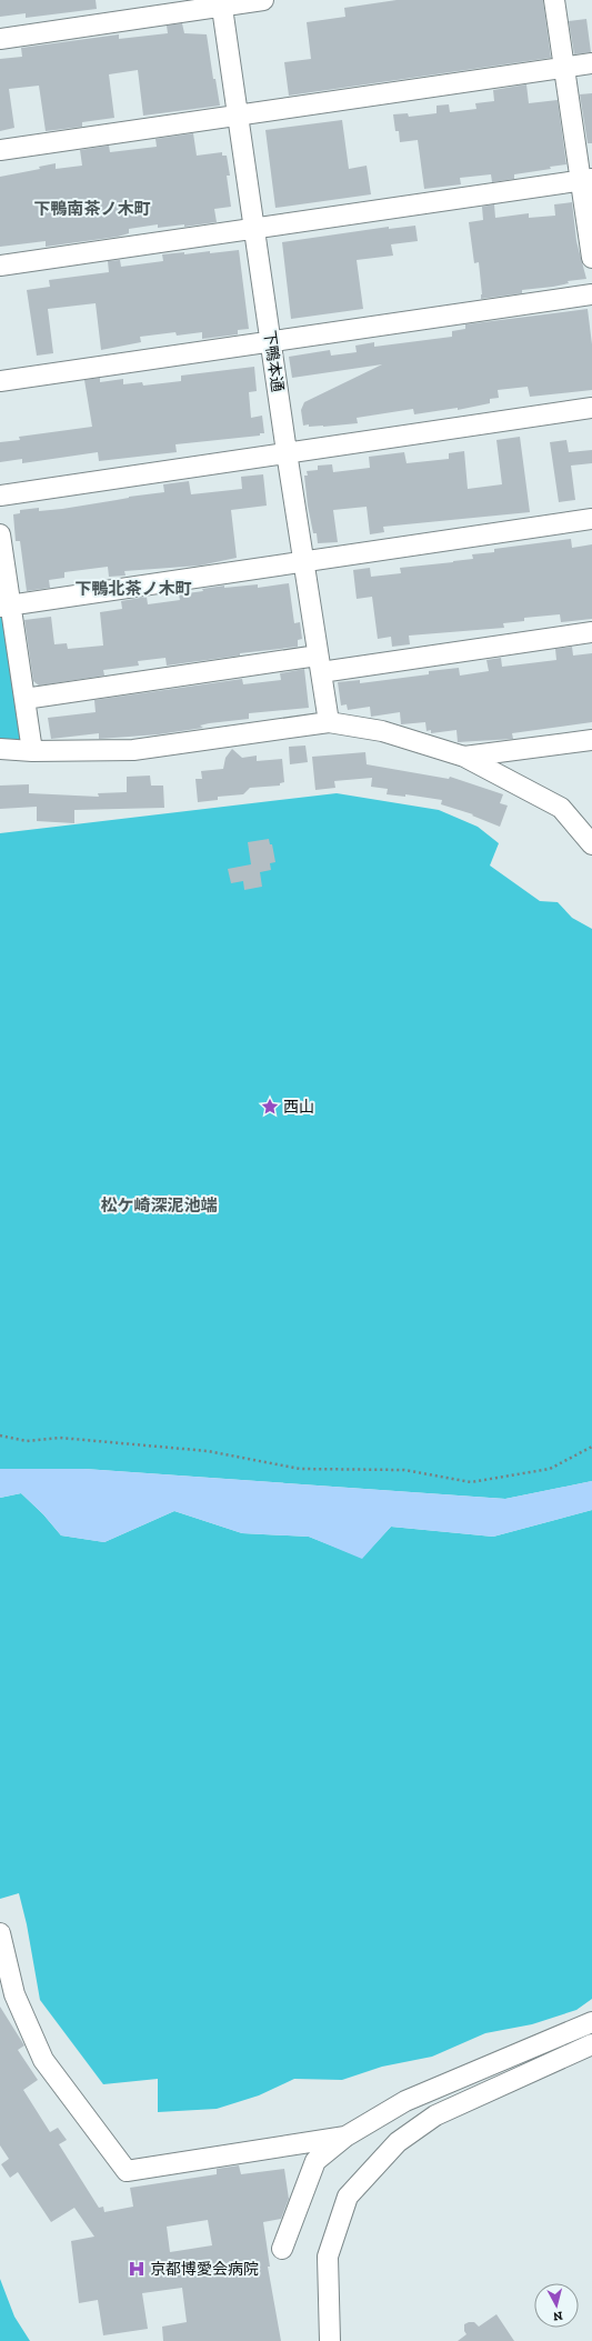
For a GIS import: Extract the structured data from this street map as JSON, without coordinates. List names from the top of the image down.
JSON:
{
  "streets": {
    "street": ["下鴨本通"]
  },
  "districts": ["下鴨南茶ノ木町", "下鴨北茶ノ木町", "松ケ崎深泥池端"],
  "places": {
    "place": ["西山"],
    "hospital": ["京都博愛会病院"]
  },
  "north": "bottom"
}
